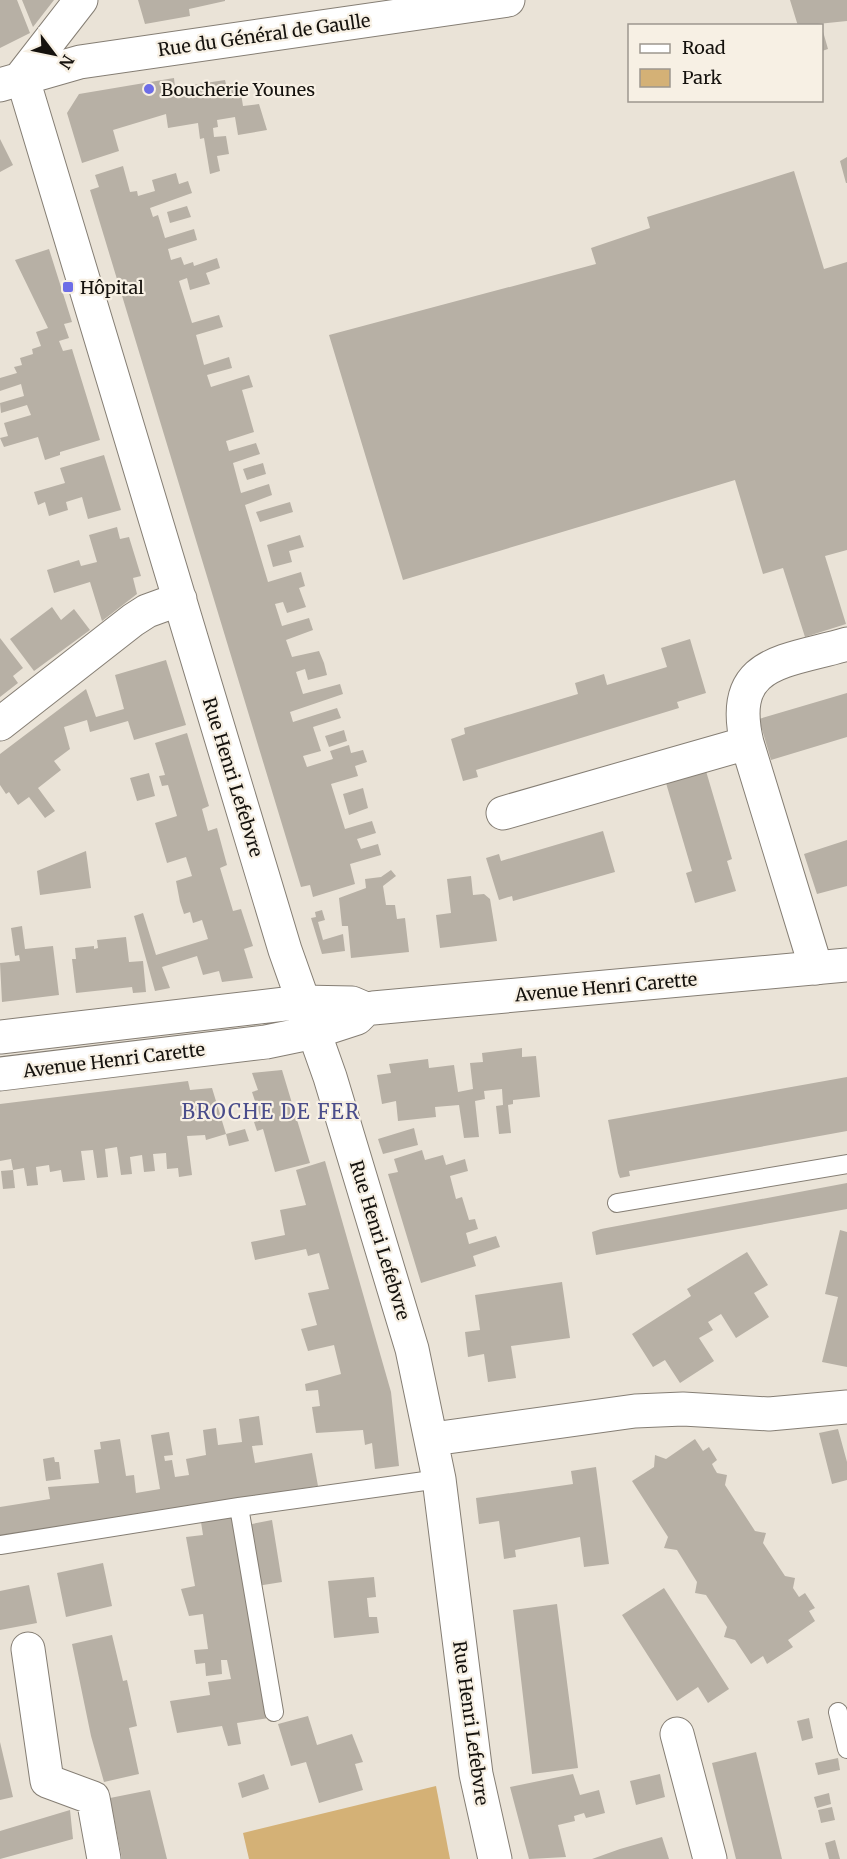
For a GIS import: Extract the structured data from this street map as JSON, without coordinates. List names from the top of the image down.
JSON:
{
  "streets": {
    "street": ["Rue du Général de Gaulle", "Rue Henri Lefebvre", "Avenue Henri Carette"]
  },
  "crossings": [
    ["Rue du Général de Gaulle", "Rue Henri Lefebvre"],
    ["Rue Henri Lefebvre", "Avenue Henri Carette"]
  ],
  "districts": ["BROCHE DE FER"],
  "places": {
    "other": ["Boucherie Younes"],
    "transit": ["Hôpital"]
  },
  "legend": ["Road", "Park"],
  "north": "bottom right"
}
